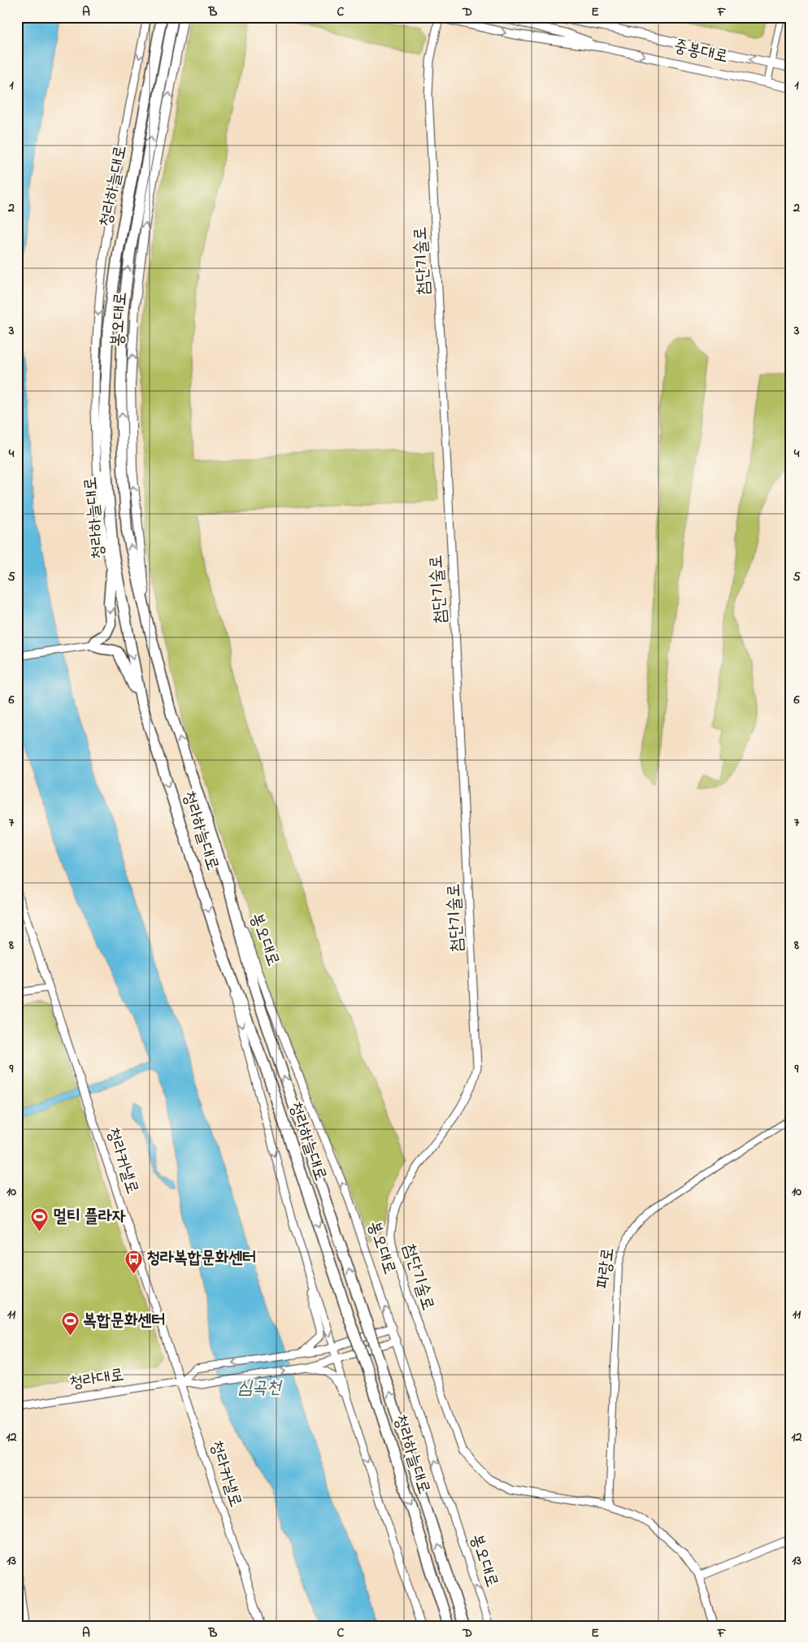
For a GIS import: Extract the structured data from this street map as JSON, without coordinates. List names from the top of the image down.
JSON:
{
  "streets": {
    "highway": ["청라하늘대로"],
    "main road": ["중봉대로", "봉오대로"],
    "street": [
      "첨단기술로",
      "청라커낼로",
      "파랑로",
      "청라대로"
    ]
  },
  "crossings": [
    ["중봉대로", "첨단기술로"],
    ["청라하늘대로", "봉오대로"],
    ["첨단기술로", "파랑로"],
    ["청라커낼로", "청라대로"]
  ],
  "water": ["심곡천"],
  "places": {
    "sports": ["멀티 플라자", "복합문화센터"],
    "bus stop": ["청라복합문화센터"]
  },
  "grid": {
    "columns": [
      "A",
      "B",
      "C",
      "D",
      "E",
      "F"
    ],
    "rows": [
      "1",
      "2",
      "3",
      "4",
      "5",
      "6",
      "7",
      "8",
      "9",
      "10",
      "11",
      "12",
      "13"
    ]
  }
}
